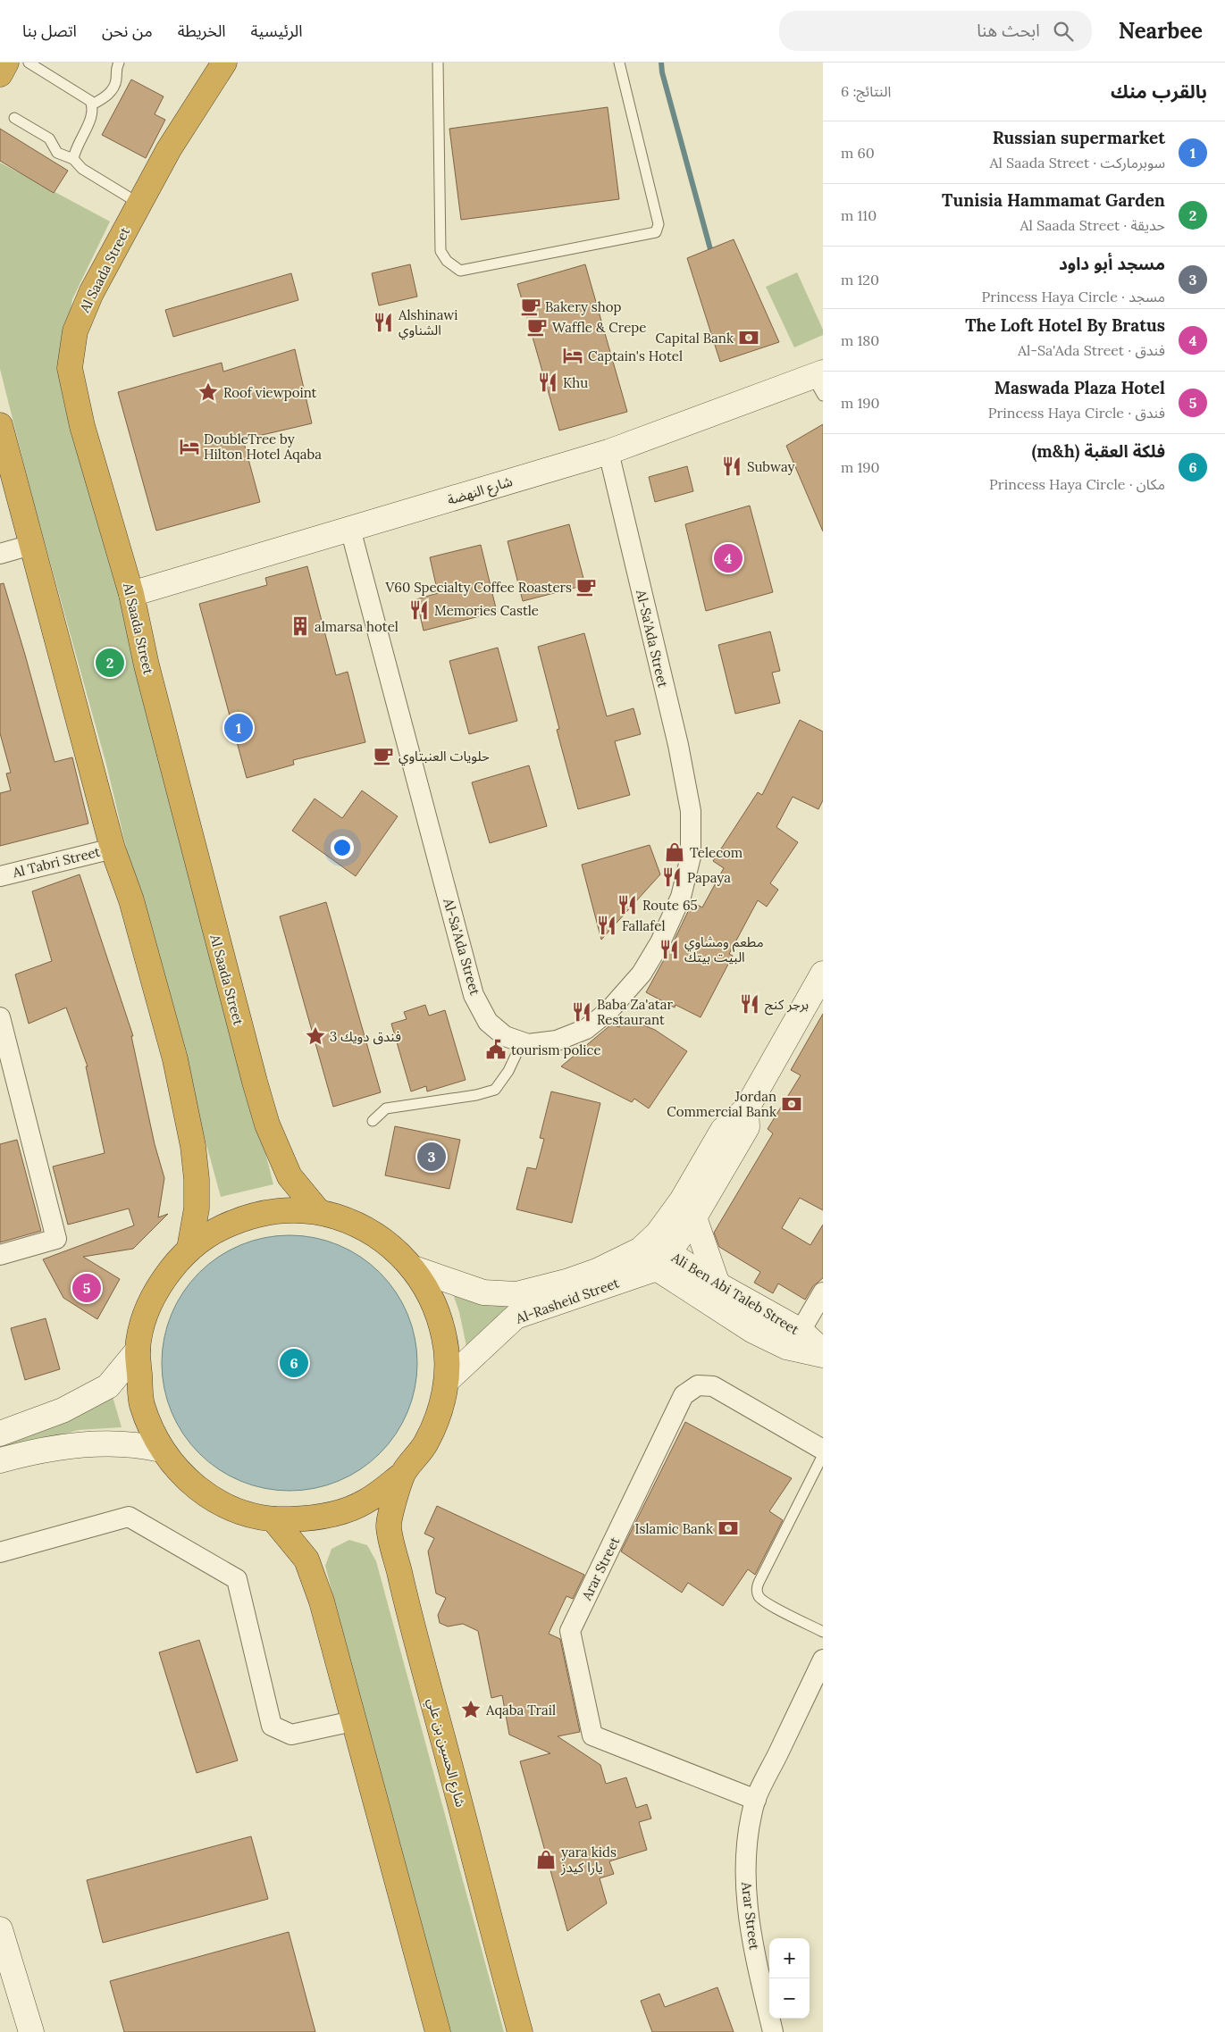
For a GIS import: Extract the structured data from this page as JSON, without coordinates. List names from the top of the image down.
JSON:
{
  "streets": {
    "highway": ["Al Saada Street", "شارع الحسين بن علي"],
    "main road": ["شارع النهضة", "Ali Ben Abi Taleb Street", "Al-Rasheid Street"],
    "street": ["Al-Sa'Ada Street", "Al Tabri Street", "Arar Street"]
  },
  "crossings": [
    ["Al Saada Street", "شارع النهضة"],
    ["شارع النهضة", "Al-Sa'Ada Street"],
    ["Ali Ben Abi Taleb Street", "Al-Rasheid Street"]
  ],
  "places": {
    "cafe": [
      "Bakery shop",
      "Waffle & Crepe",
      "V60 Specialty Coffee Roasters",
      "حلويات العنبتاوي"
    ],
    "restaurant": [
      "Alshinawi الشناوي",
      "Khu",
      "Subway",
      "Memories Castle",
      "Papaya",
      "Route 65",
      "Fallafel",
      "مطعم ومشاوي البيت بيتك",
      "برجر كنج",
      "Baba Za'atar Restaurant"
    ],
    "bank": ["Capital Bank", "Jordan Commercial Bank", "Islamic Bank"],
    "hotel": ["Captain's Hotel", "DoubleTree by Hilton Hotel Aqaba"],
    "place": ["Roof viewpoint", "فندق دويك 3", "Aqaba Trail"],
    "building": ["almarsa hotel"],
    "shop": ["Telecom", "yara kids يارا كيدز"],
    "public building": ["tourism police"]
  },
  "page": {
    "header": "Nearbee",
    "search": "ابحث هنا",
    "nav": [
      "الرئيسية",
      "الخريطة",
      "من نحن",
      "اتصل بنا"
    ],
    "heading": ["بالقرب منك", "النتائج: 6"],
    "list": [
      {
        "mark": "1",
        "name": "Russian supermarket",
        "note": "سوبرماركت · Al Saada Street",
        "value": "60 m"
      },
      {
        "mark": "2",
        "name": "Tunisia Hammamat Garden",
        "note": "حديقة · Al Saada Street",
        "value": "110 m"
      },
      {
        "mark": "3",
        "name": "مسجد أبو داود",
        "note": "مسجد · Princess Haya Circle",
        "value": "120 m"
      },
      {
        "mark": "4",
        "name": "The Loft Hotel By Bratus",
        "note": "فندق · Al-Sa'Ada Street",
        "value": "180 m"
      },
      {
        "mark": "5",
        "name": "Maswada Plaza Hotel",
        "note": "فندق · Princess Haya Circle",
        "value": "190 m"
      },
      {
        "mark": "6",
        "name": "فلكة العقبة (m&h)",
        "note": "مكان · Princess Haya Circle",
        "value": "190 m"
      }
    ],
    "pins": [
      "4",
      "2",
      "1",
      "3",
      "5",
      "6"
    ],
    "map_buttons": ["+", "−"]
  }
}
